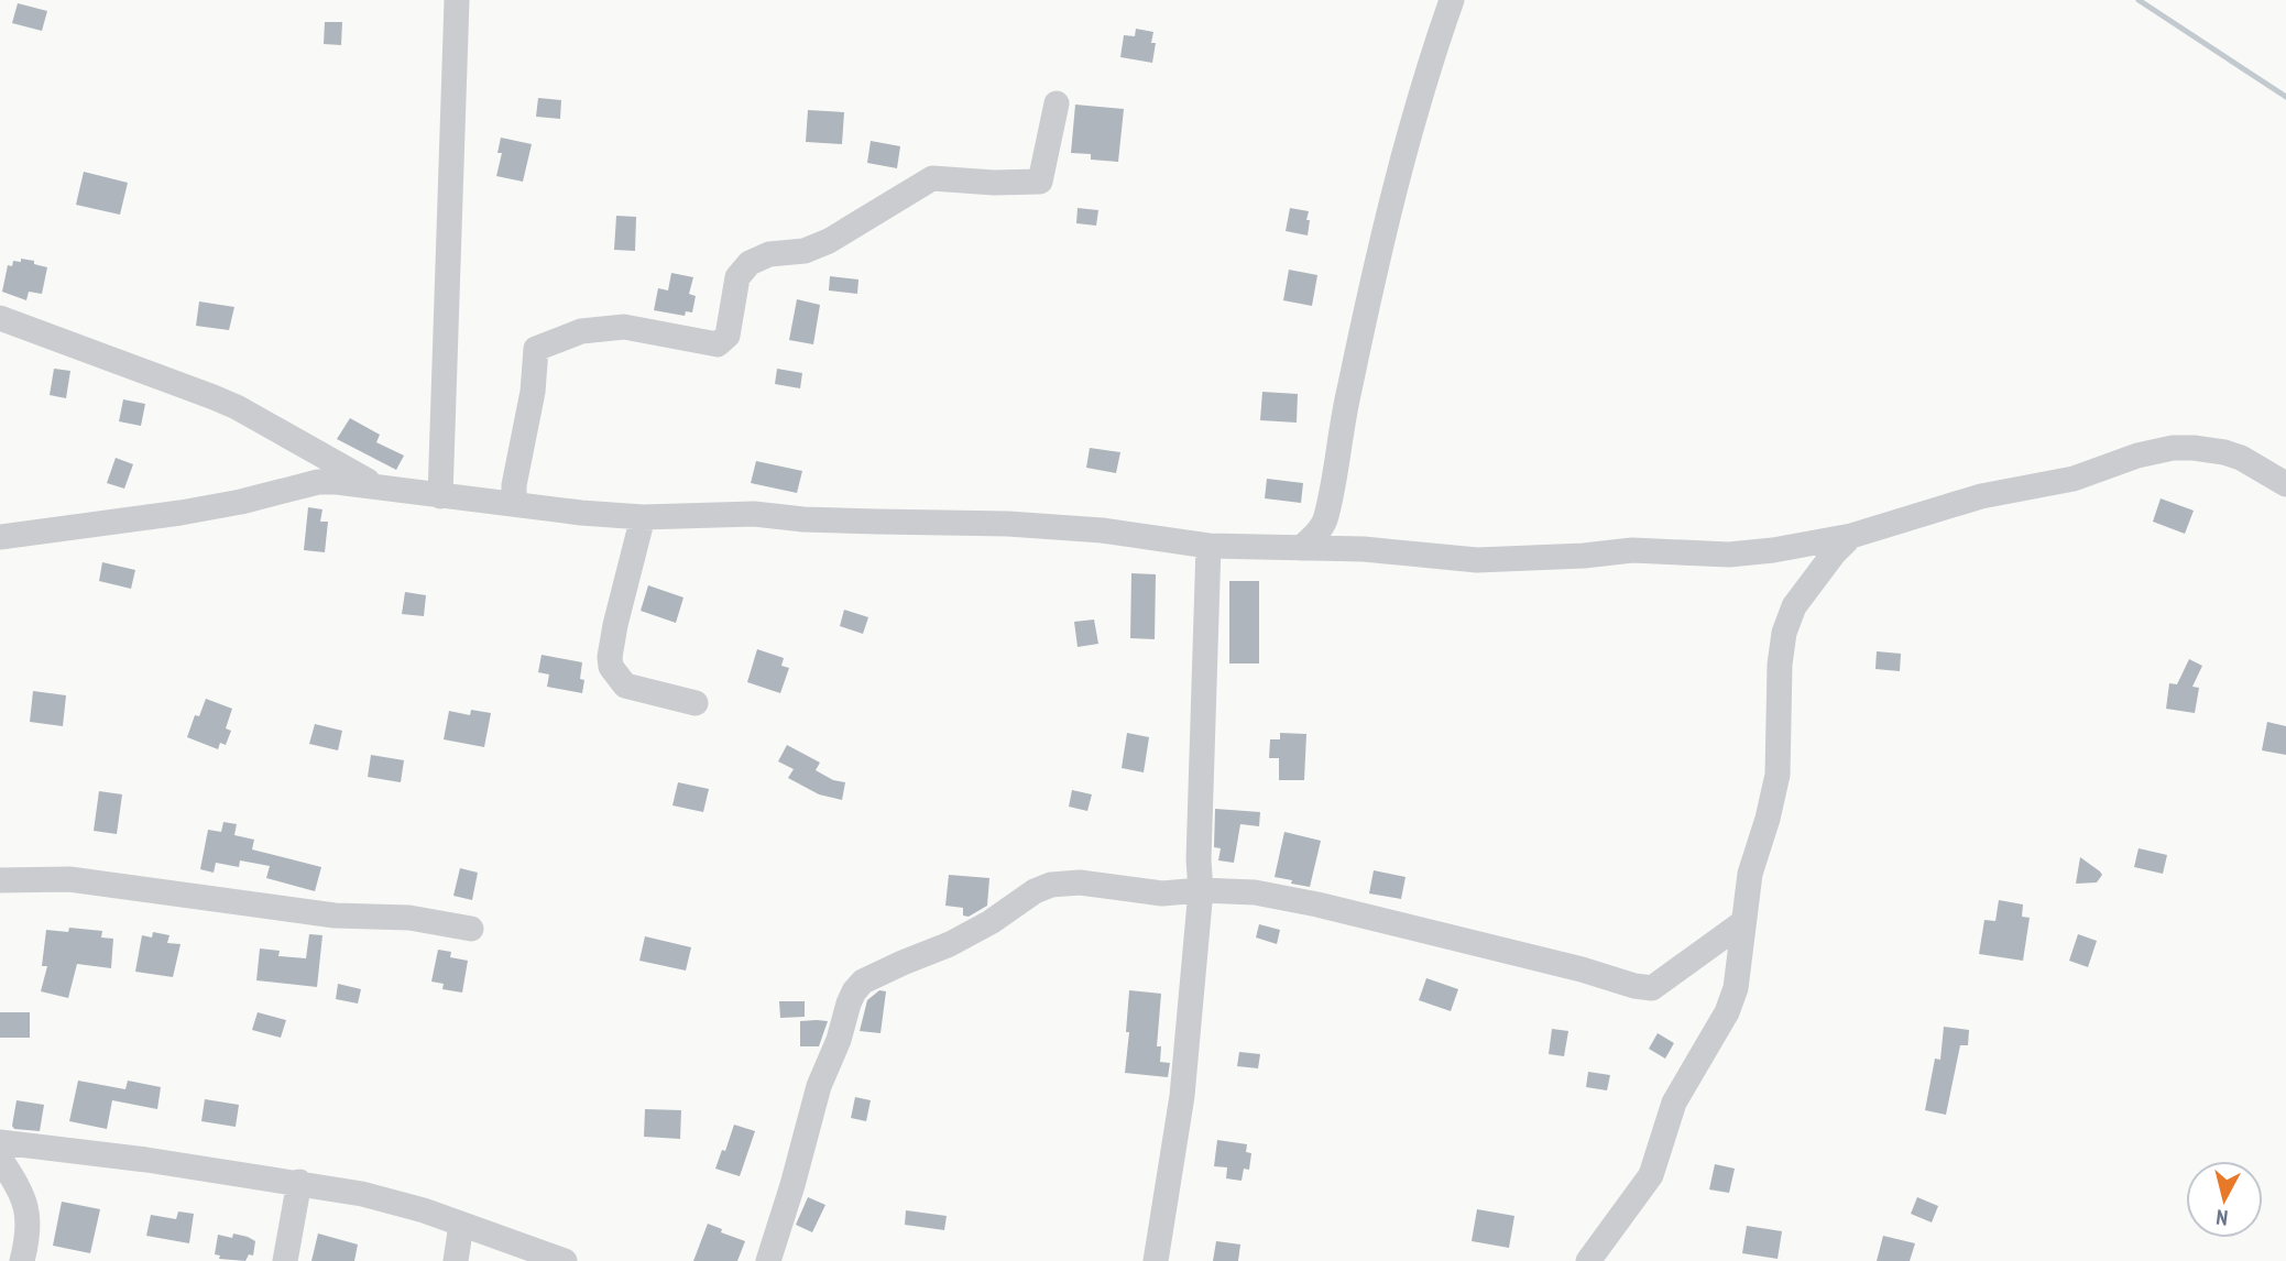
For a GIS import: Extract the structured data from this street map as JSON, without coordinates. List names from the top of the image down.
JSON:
{
  "north": "bottom"
}
